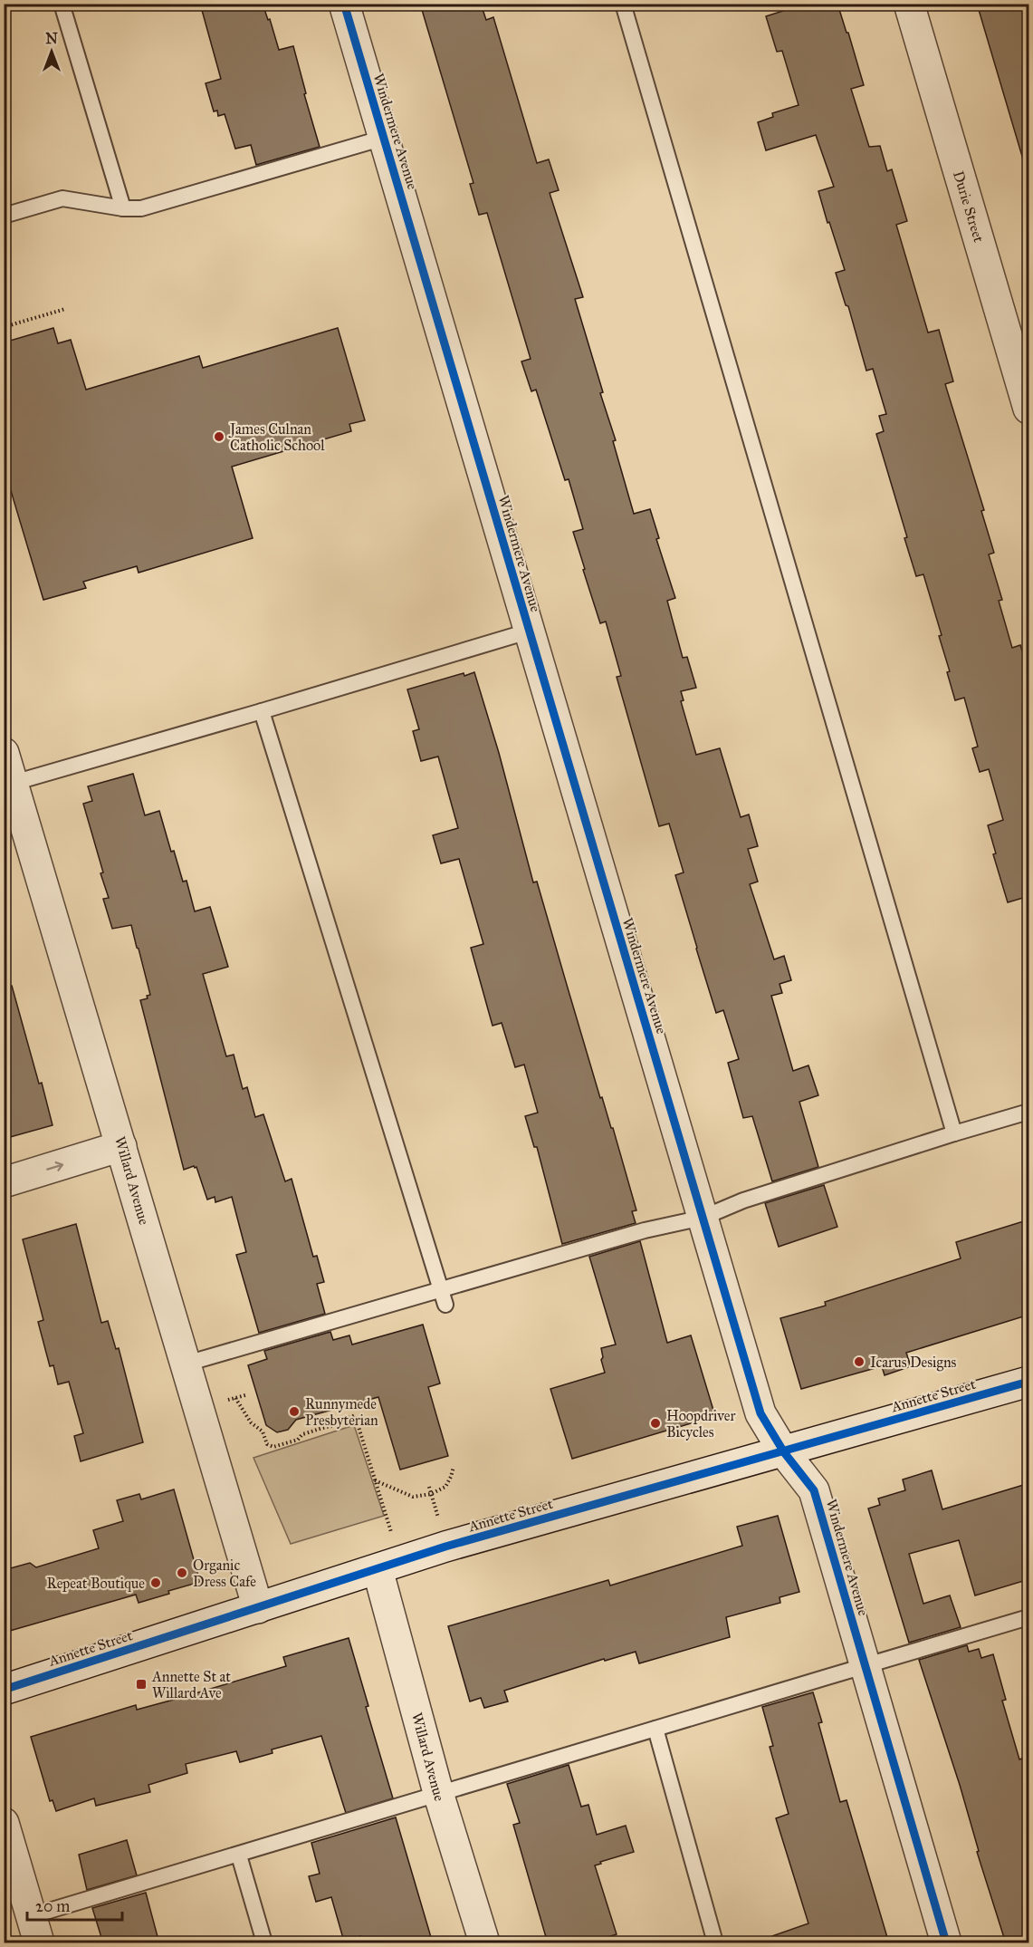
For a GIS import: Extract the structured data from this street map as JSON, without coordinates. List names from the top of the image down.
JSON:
{
  "streets": {
    "street": [
      "Windermere Avenue",
      "Durie Street",
      "Willard Avenue",
      "Annette Street"
    ]
  },
  "crossings": [
    ["Windermere Avenue", "Annette Street"],
    ["Willard Avenue", "Annette Street"]
  ],
  "places": {
    "other": [
      "James Culnan Catholic School",
      "Icarus Designs",
      "Runnymede Presbyterian",
      "Hoopdriver Bicycles",
      "Organic Dress Cafe",
      "Repeat Boutique"
    ],
    "transit": ["Annette St at Willard Ave"]
  },
  "scale_bar": "20 m",
  "north": "top"
}
